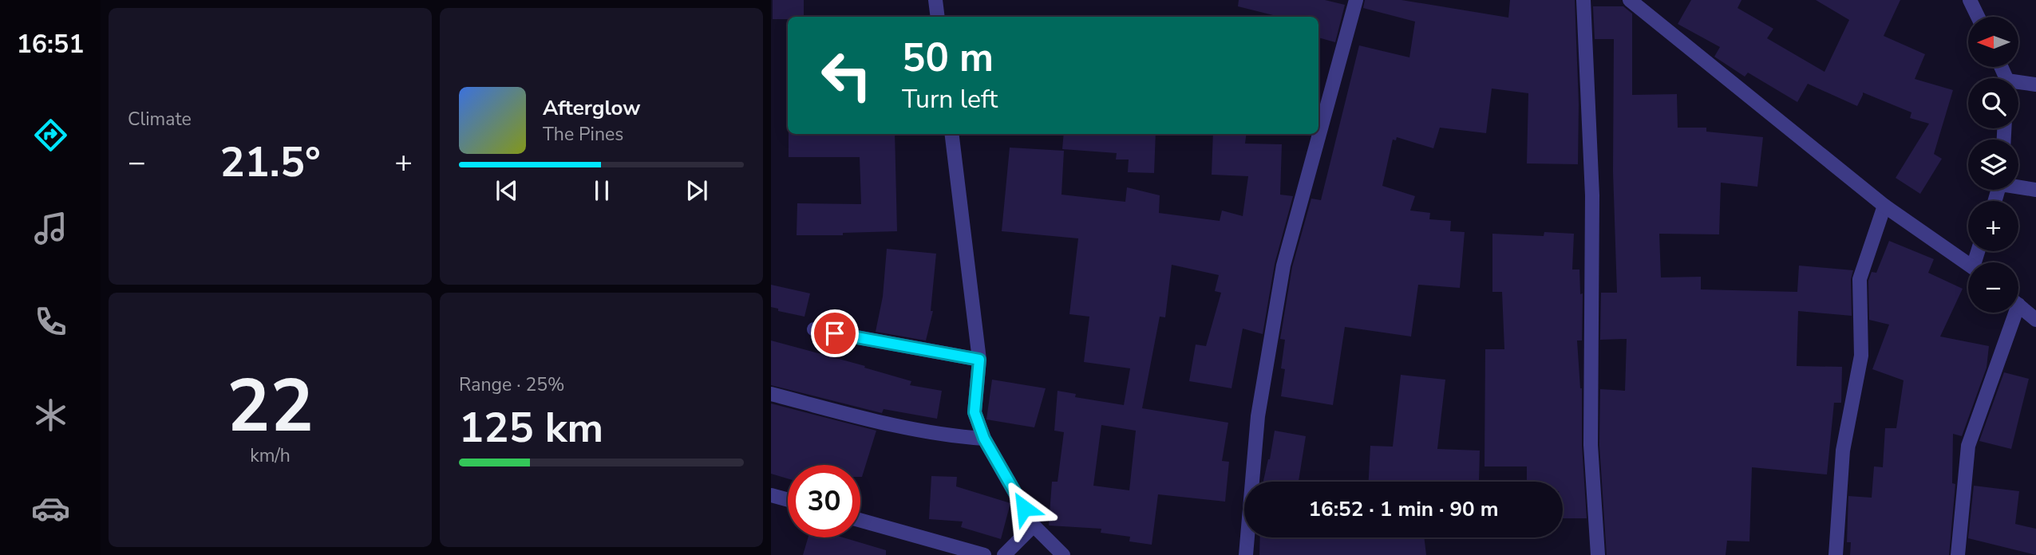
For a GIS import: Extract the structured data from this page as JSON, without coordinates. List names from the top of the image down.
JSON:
{
  "north": "left",
  "page": {
    "tabs": "16:51",
    "tile": [
      "Climate",
      ["22", "km/h"],
      ["Range · 25%", "125 km"]
    ],
    "map_buttons": ["+", "−"],
    "turn": ["50 m", "Turn left"],
    "song": ["Afterglow", "The Pines"],
    "heat": ["−", "21.5°", "+"],
    "limit": "30",
    "trip": "16:52 · 1 min · 90 m"
  }
}
